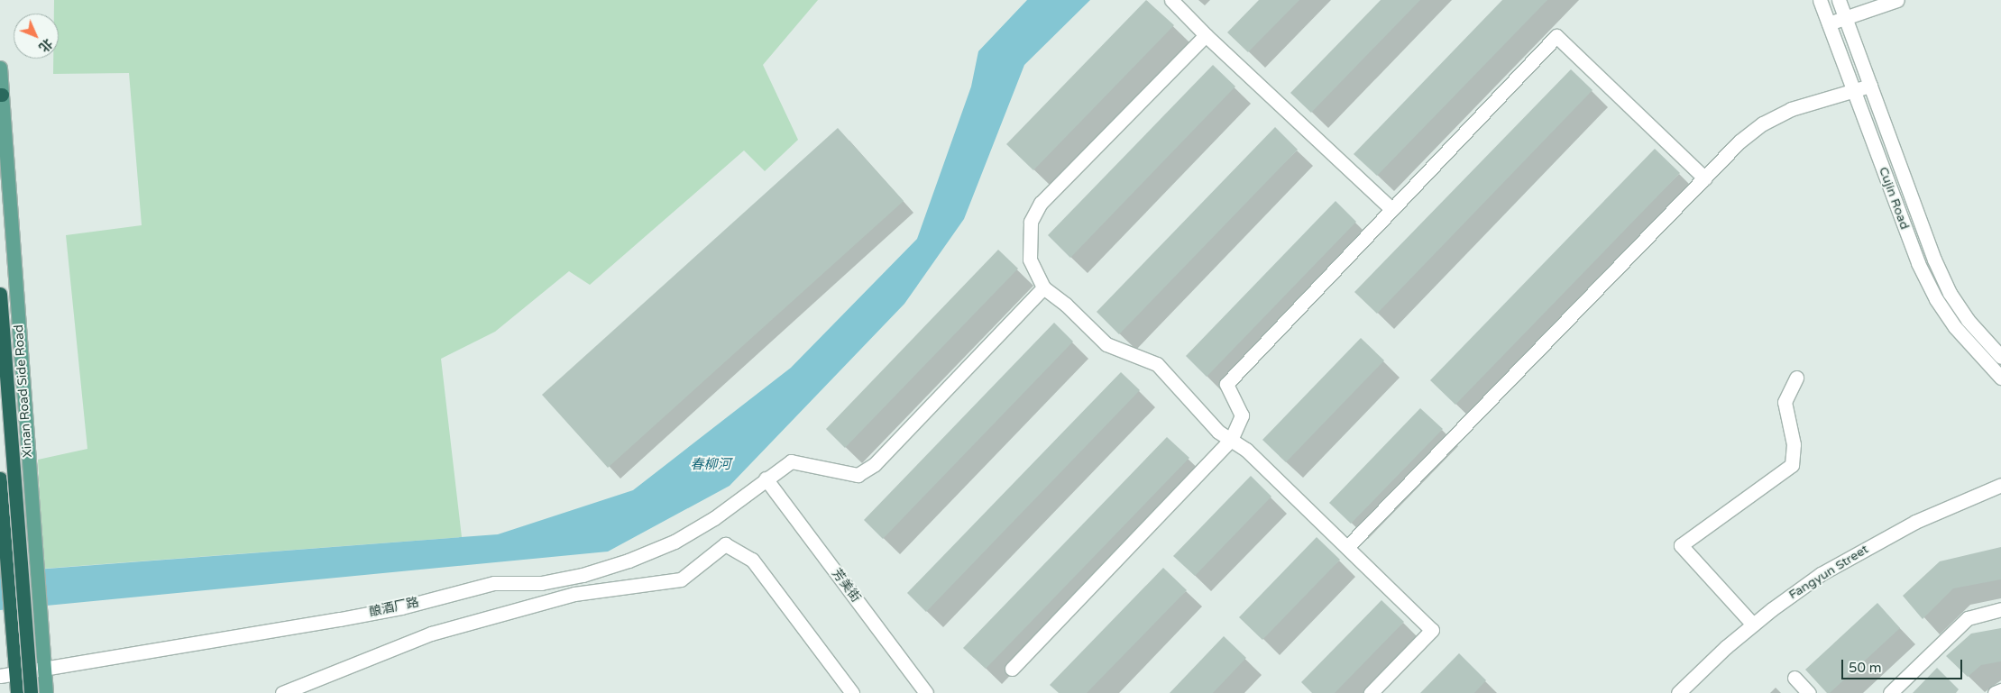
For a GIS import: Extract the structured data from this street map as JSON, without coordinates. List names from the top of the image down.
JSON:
{
  "streets": {
    "main road": ["Xinan Road Side Road"],
    "street": [
      "Cujin Road",
      "Fangyun Street",
      "芳美街",
      "酿酒厂路"
    ]
  },
  "crossings": [
    ["Xinan Road Side Road", "酿酒厂路"],
    ["芳美街", "酿酒厂路"]
  ],
  "water": ["春柳河"],
  "scale_bar": "50 m",
  "north": "bottom right"
}
